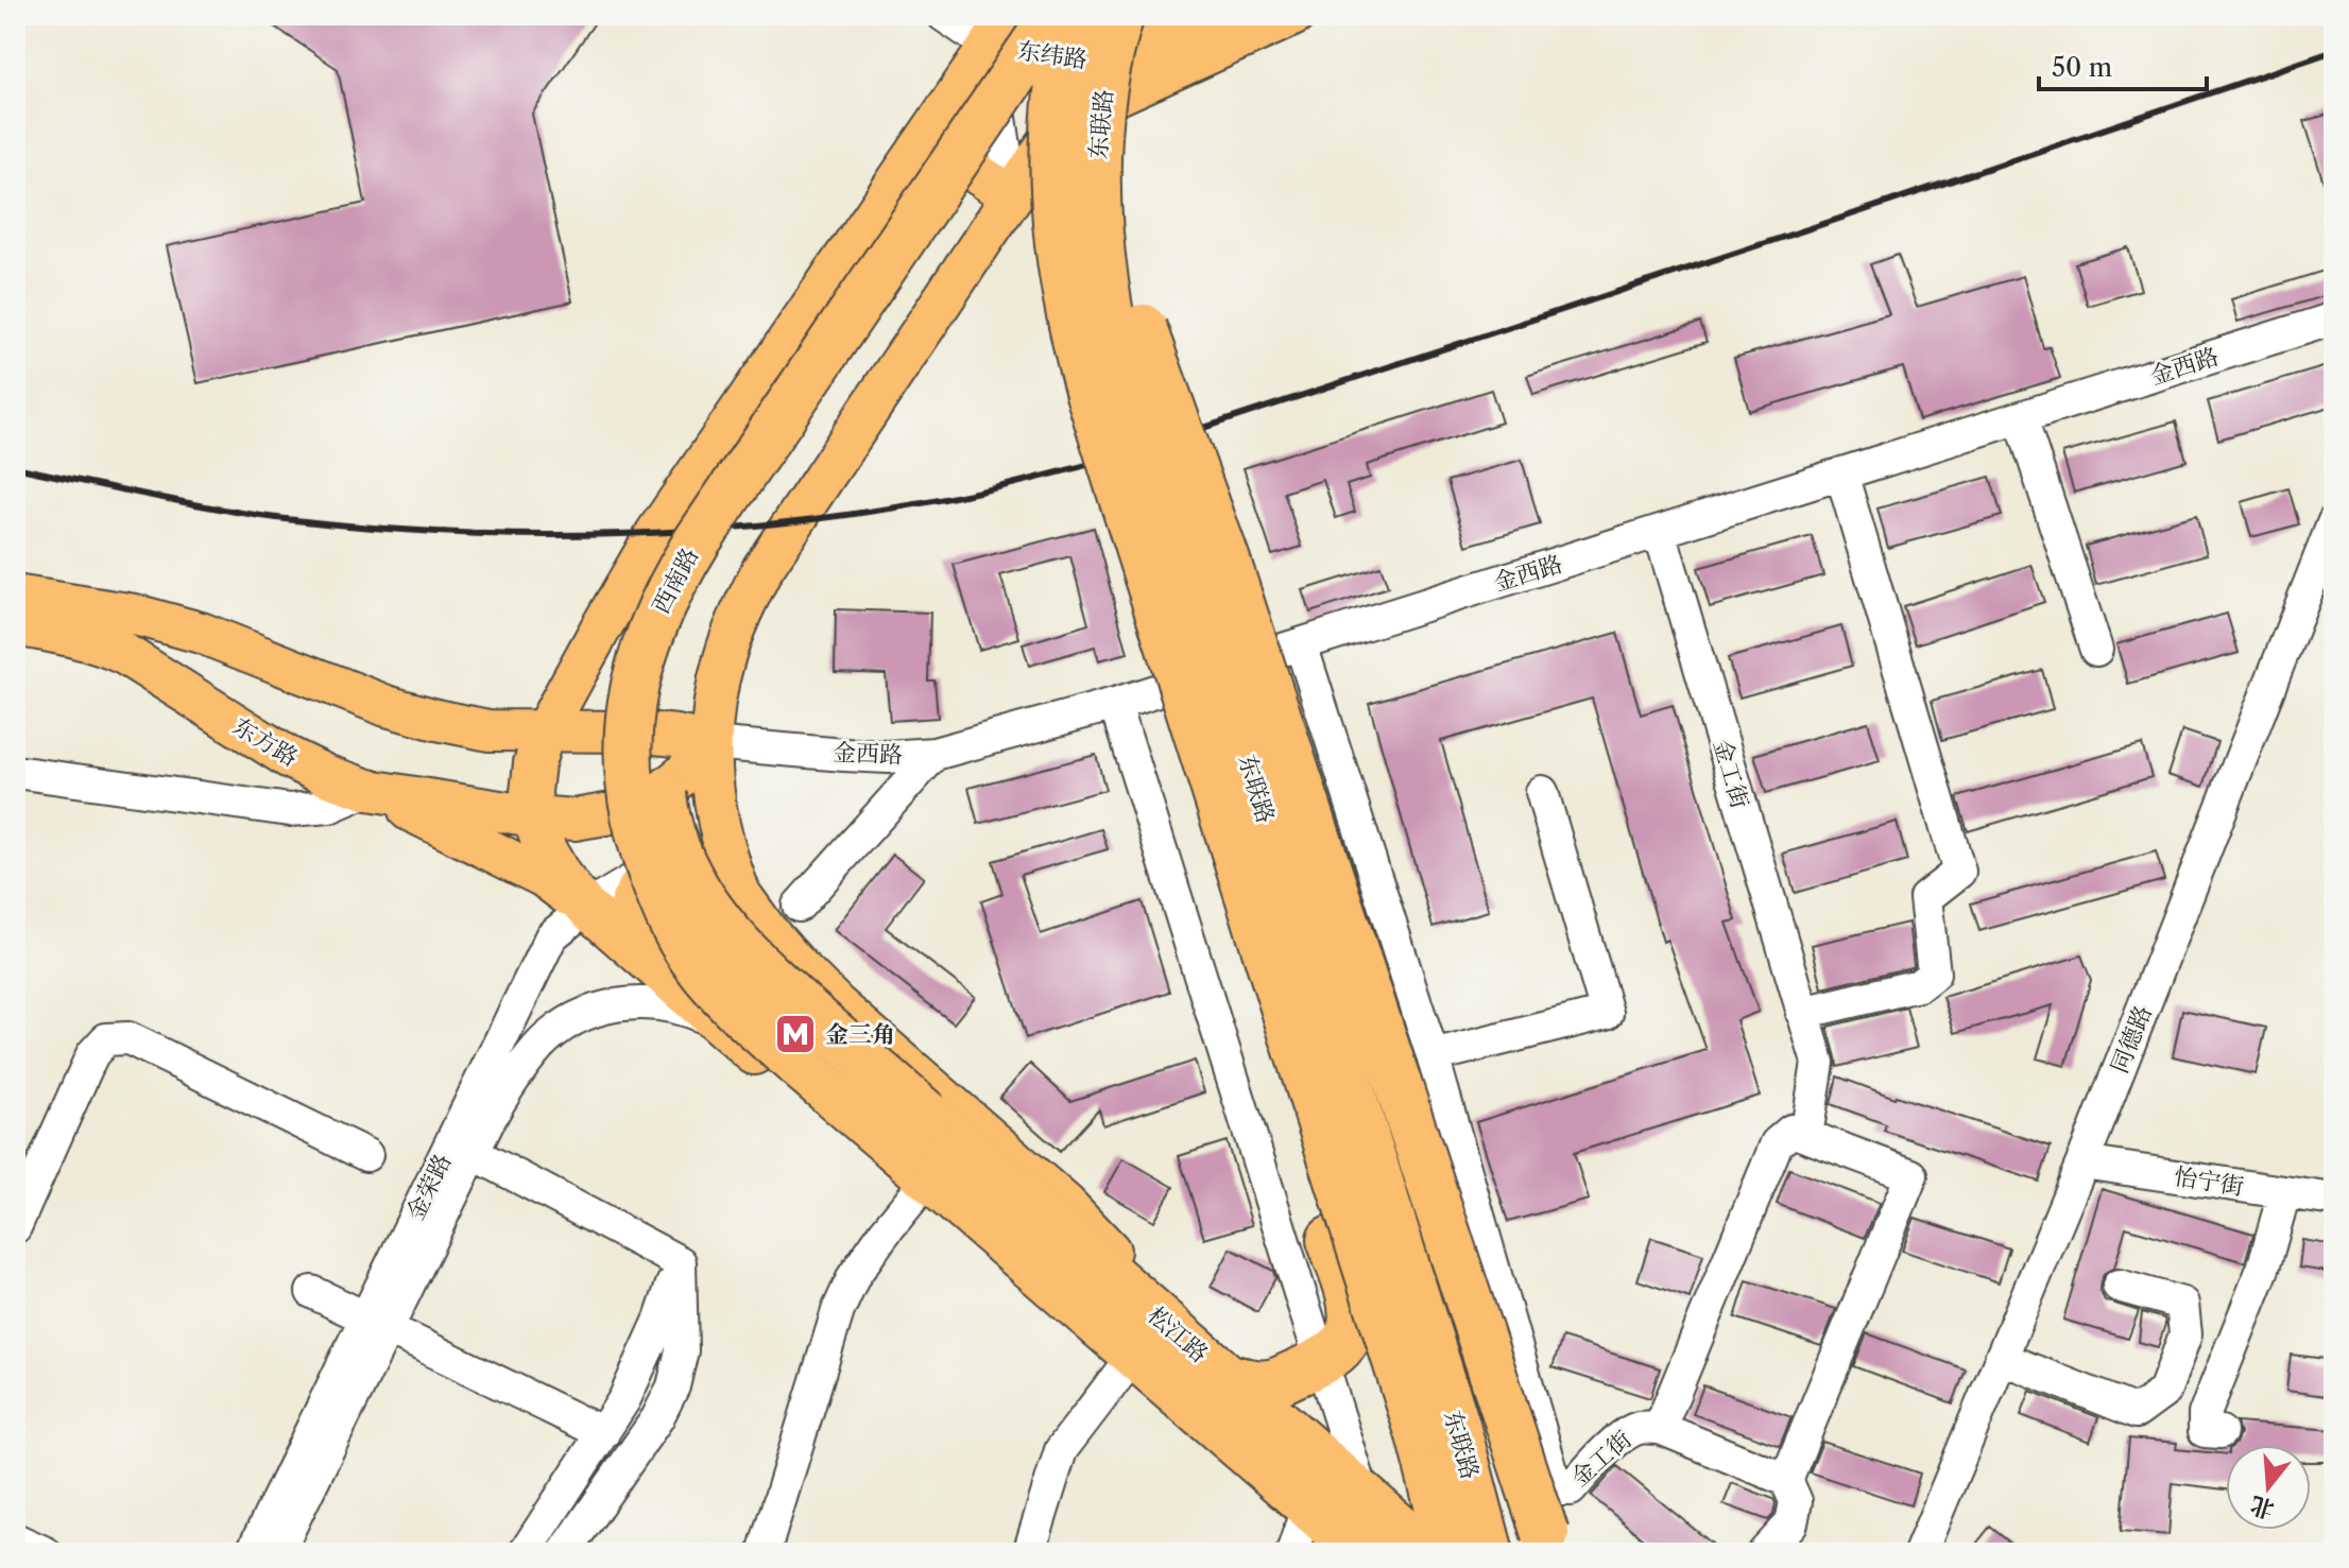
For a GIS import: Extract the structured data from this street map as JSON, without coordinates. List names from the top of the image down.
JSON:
{
  "streets": {
    "highway": ["东联路", "西南路", "松江路"],
    "main road": ["东纬路", "东方路"],
    "street": [
      "金西路",
      "金工街",
      "同德路",
      "怡宁街",
      "金荣路"
    ]
  },
  "crossings": [
    ["东纬路", "东联路"],
    ["东纬路", "西南路"],
    ["金西路", "东方路"],
    ["金西路", "金工街"],
    ["西南路", "东方路"],
    ["西南路", "松江路"],
    ["同德路", "怡宁街"]
  ],
  "places": {
    "metro station": ["金三角"]
  },
  "scale_bar": "50 m",
  "north": "bottom"
}
